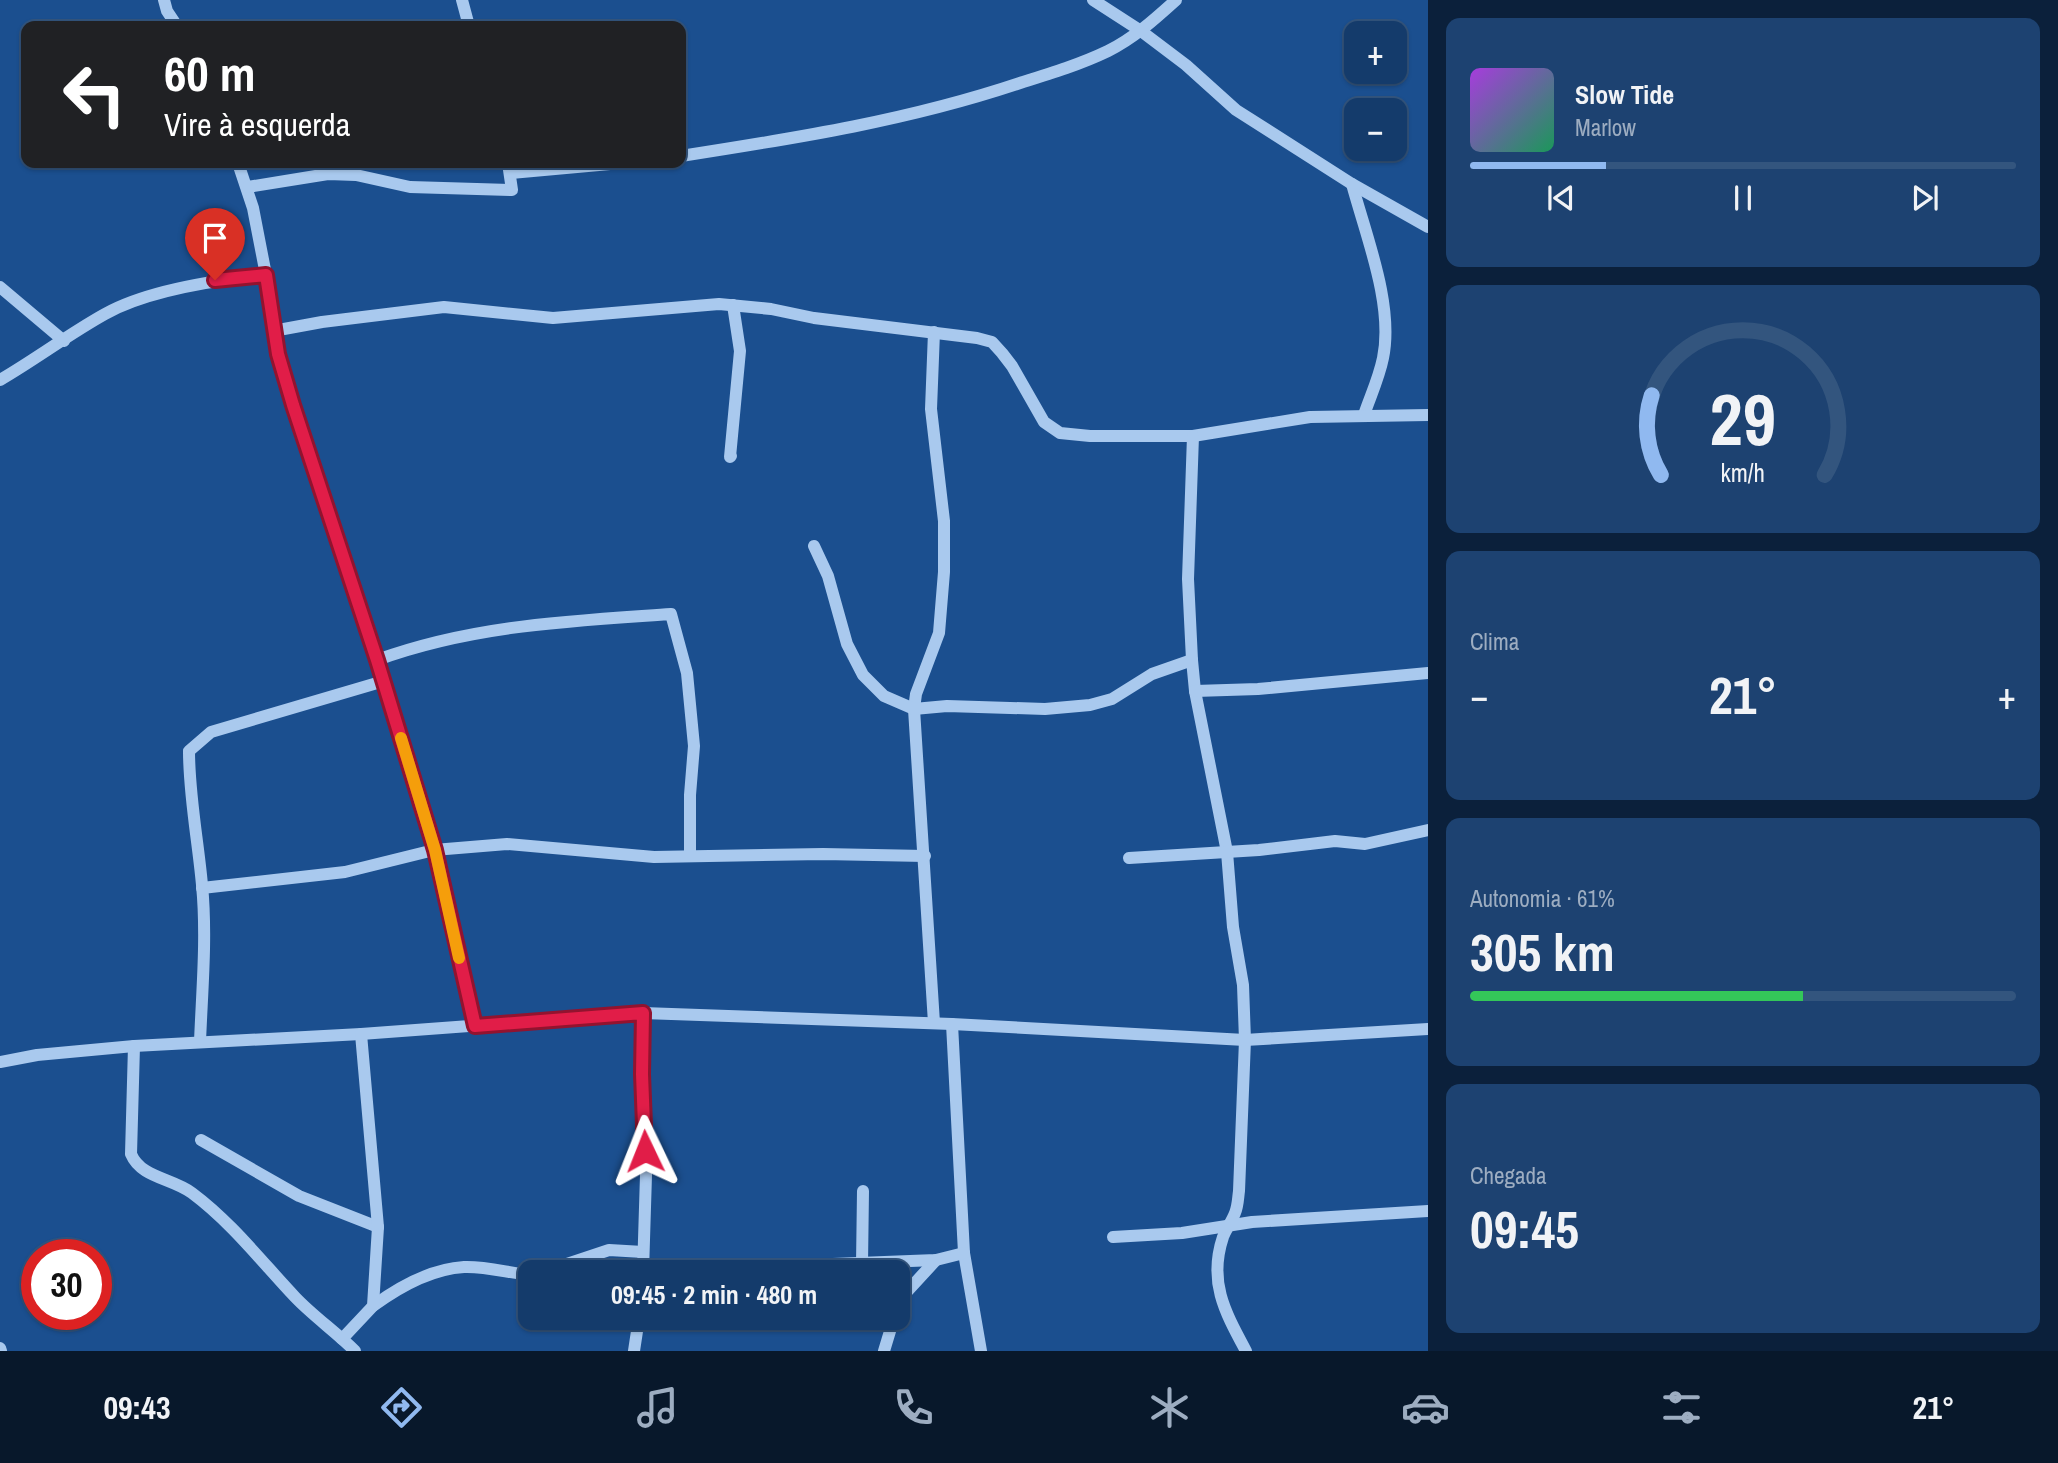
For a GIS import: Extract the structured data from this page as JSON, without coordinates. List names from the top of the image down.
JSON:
{
  "page": {
    "map_buttons": ["+", "−"],
    "turn": ["60 m", "Vire à esquerda"],
    "song": ["Slow Tide", "Marlow"],
    "tile": [
      "Clima",
      ["Autonomia · 61%", "305 km"],
      ["Chegada", "09:45"]
    ],
    "heat": ["−", "21°", "+"],
    "limit": "30",
    "trip": "09:45 · 2 min · 480 m",
    "tabs": ["09:43", "21°"],
    "gauge": ["29", "km/h"]
  }
}
